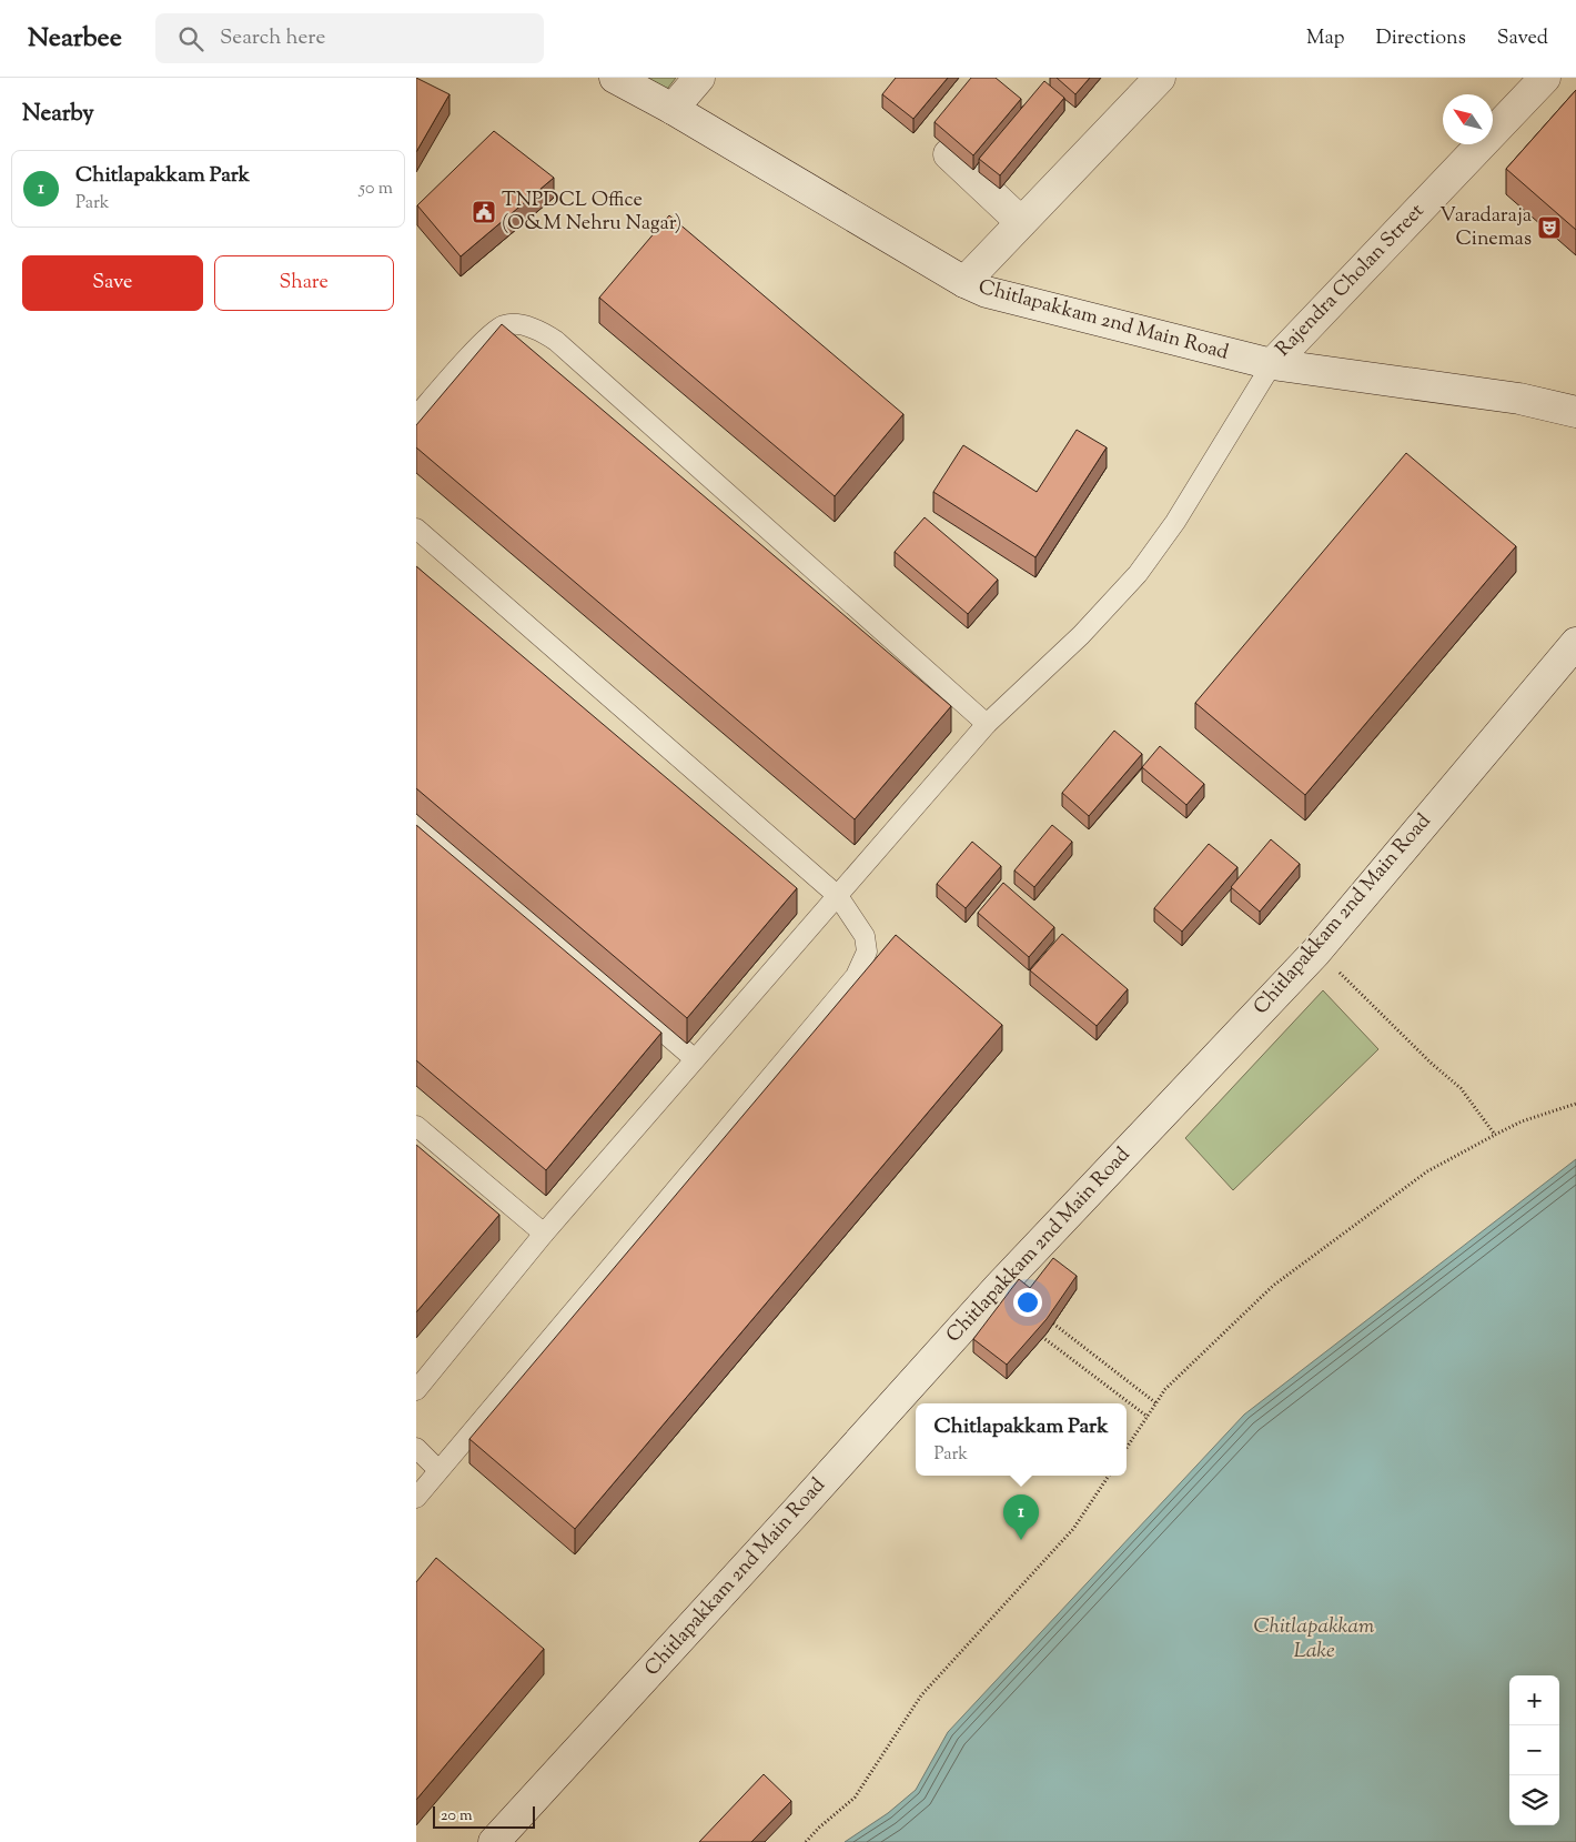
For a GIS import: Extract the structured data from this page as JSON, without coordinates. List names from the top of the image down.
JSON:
{
  "streets": {
    "street": ["Rajendra Cholan Street", "Chitlapakkam 2nd Main Road"]
  },
  "crossings": [
    ["Rajendra Cholan Street", "Chitlapakkam 2nd Main Road"]
  ],
  "water": ["Chitlapakkam Lake"],
  "places": {
    "public building": ["TNPDCL Office (O&M Nehru Nagar)"],
    "theatre": ["Varadaraja Cinemas"]
  },
  "scale_bar": "20 m",
  "north": "top left",
  "page": {
    "header": "Nearbee",
    "search": "Search here",
    "nav": ["Map", "Directions", "Saved"],
    "heading": "Nearby",
    "list": [
      {
        "mark": "1",
        "name": "Chitlapakkam Park",
        "note": "Park",
        "value": "50 m"
      }
    ],
    "buttons": ["Save", "Share"],
    "popup": ["Chitlapakkam Park", "Park"],
    "pins": "1",
    "map_buttons": ["+", "−"],
    "scale": "20 m"
  }
}
